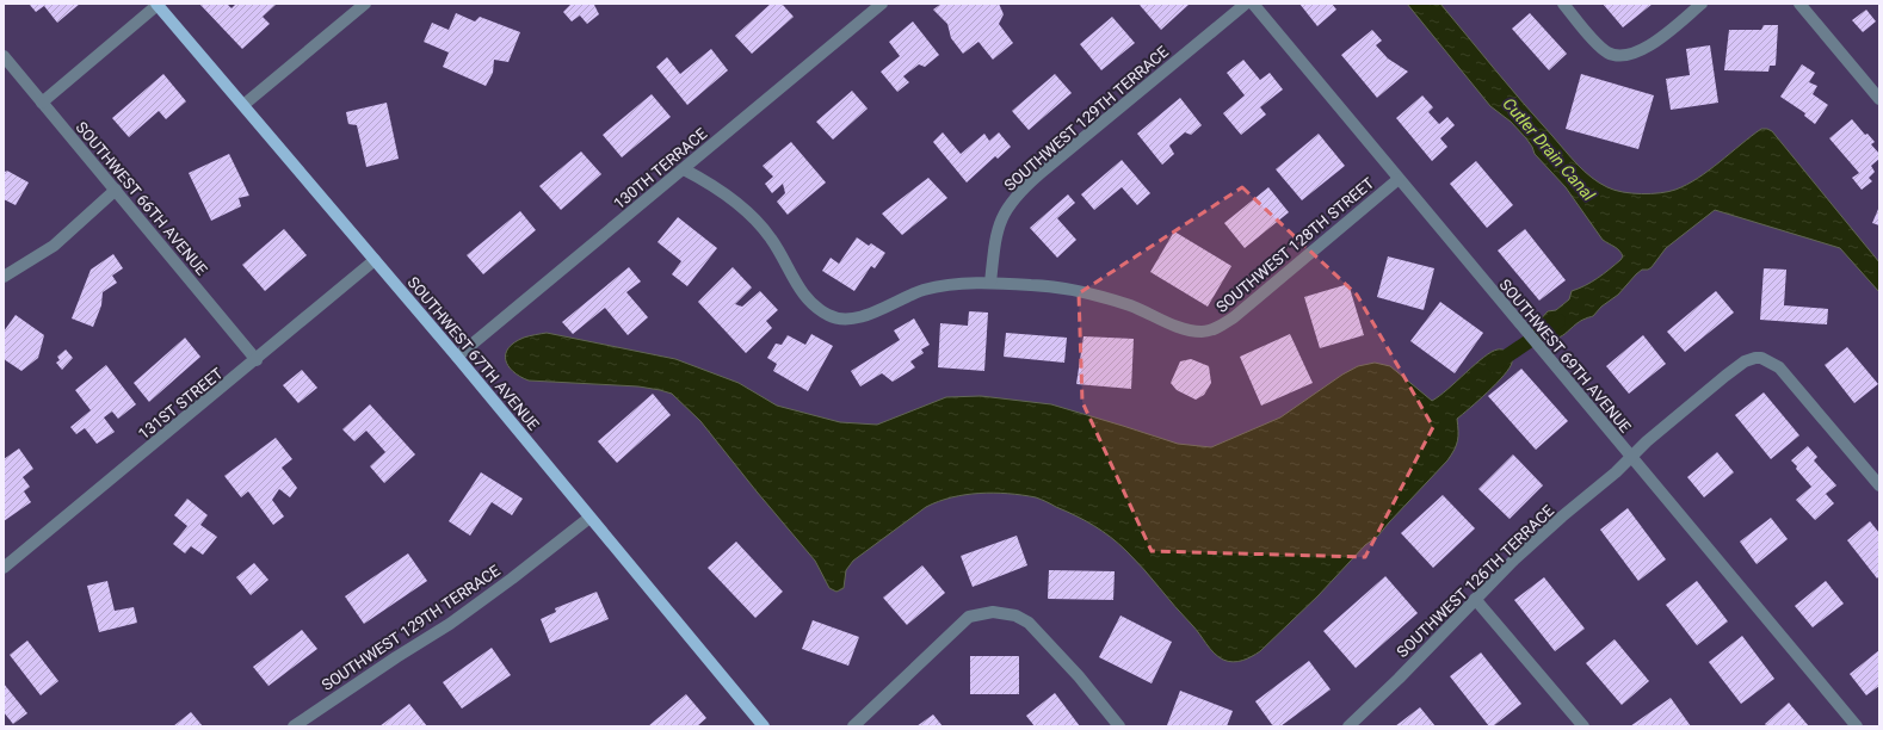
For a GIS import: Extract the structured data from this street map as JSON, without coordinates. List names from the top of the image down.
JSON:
{
  "streets": {
    "main road": ["SOUTHWEST 67TH AVENUE"],
    "street": [
      "SOUTHWEST 129TH TERRACE",
      "130TH TERRACE",
      "SOUTHWEST 66TH AVENUE",
      "SOUTHWEST 128TH STREET",
      "SOUTHWEST 69TH AVENUE",
      "131ST STREET",
      "SOUTHWEST 126TH TERRACE"
    ]
  },
  "crossings": [
    ["SOUTHWEST 129TH TERRACE", "SOUTHWEST 128TH STREET"],
    ["SOUTHWEST 129TH TERRACE", "SOUTHWEST 67TH AVENUE"],
    ["130TH TERRACE", "SOUTHWEST 67TH AVENUE"],
    ["SOUTHWEST 66TH AVENUE", "131ST STREET"],
    ["SOUTHWEST 128TH STREET", "SOUTHWEST 69TH AVENUE"],
    ["SOUTHWEST 67TH AVENUE", "131ST STREET"],
    ["SOUTHWEST 69TH AVENUE", "SOUTHWEST 126TH TERRACE"]
  ],
  "water": ["Cutler Drain Canal"]
}
